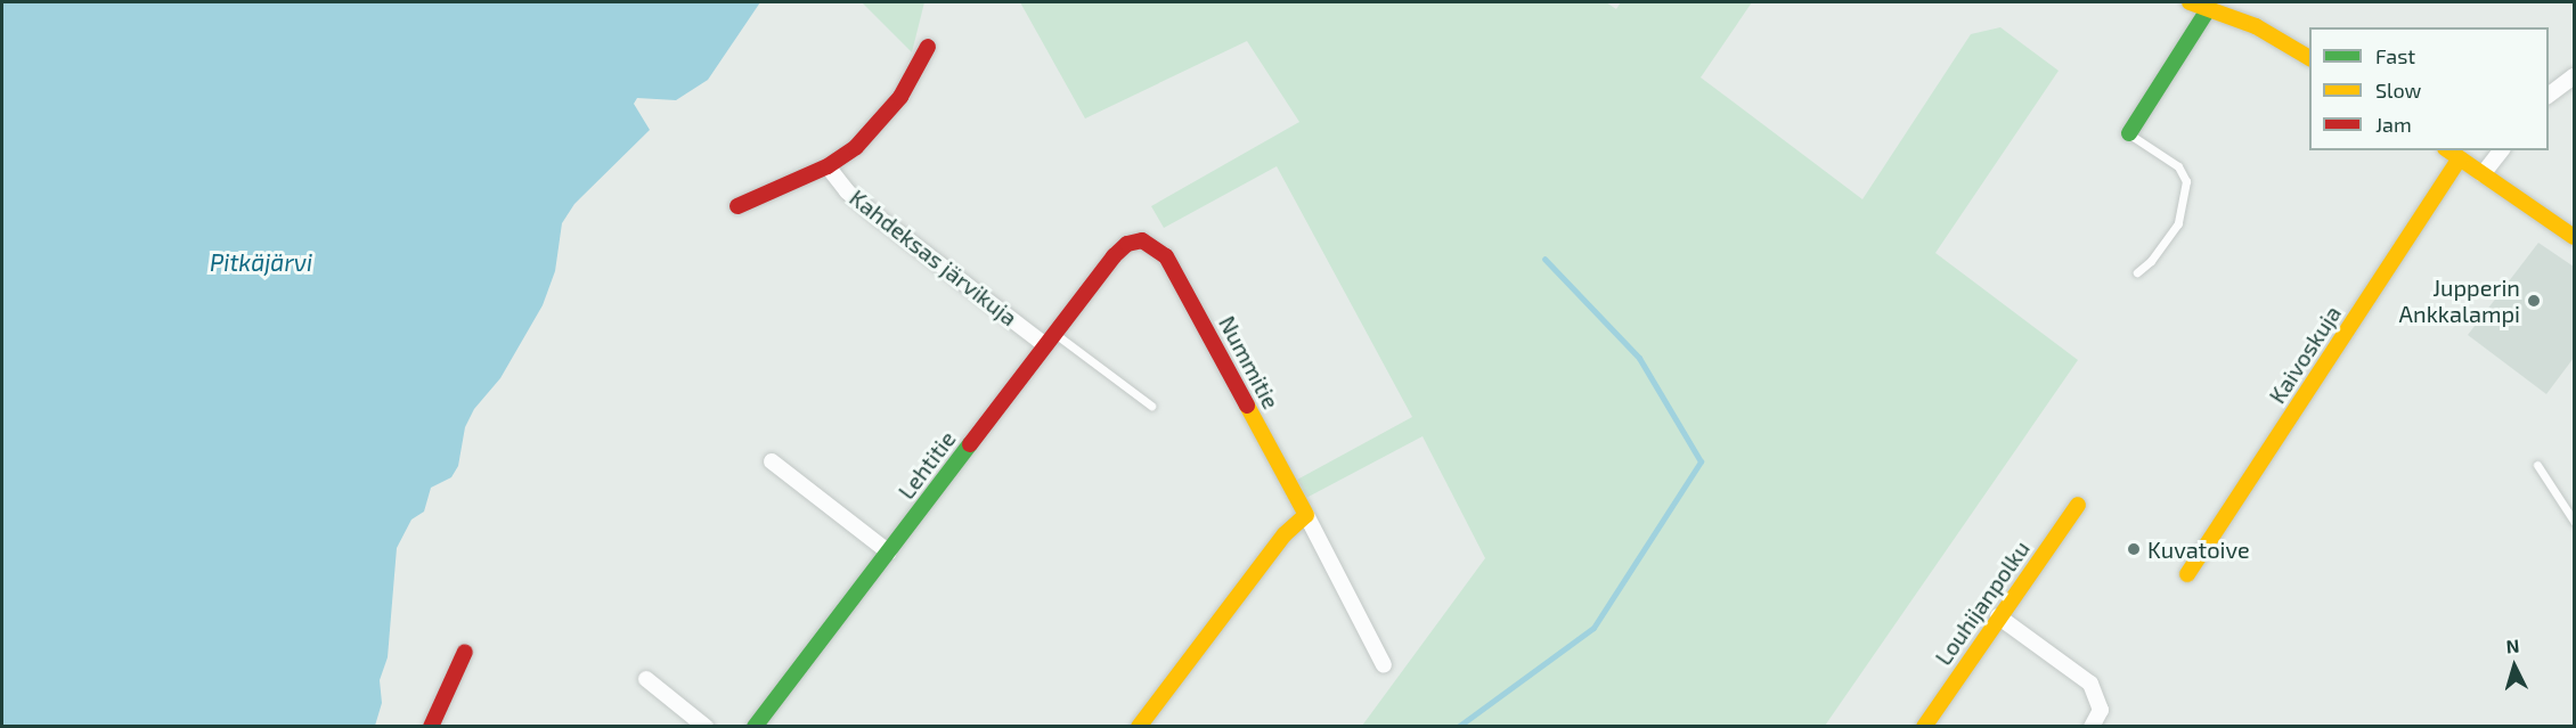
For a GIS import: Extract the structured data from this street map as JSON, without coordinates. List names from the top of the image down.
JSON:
{
  "streets": {
    "street": [
      "Kahdeksas järvikuja",
      "Kaivoskuja",
      "Nummitie",
      "Lehtitie",
      "Louhijanpolku"
    ]
  },
  "crossings": [
    ["Kahdeksas järvikuja", "Lehtitie"],
    ["Nummitie", "Lehtitie"]
  ],
  "water": ["Pitkäjärvi"],
  "places": ["Jupperin Ankkalampi", "Kuvatoive"],
  "legend": ["Fast", "Slow", "Jam"],
  "north": "top"
}
